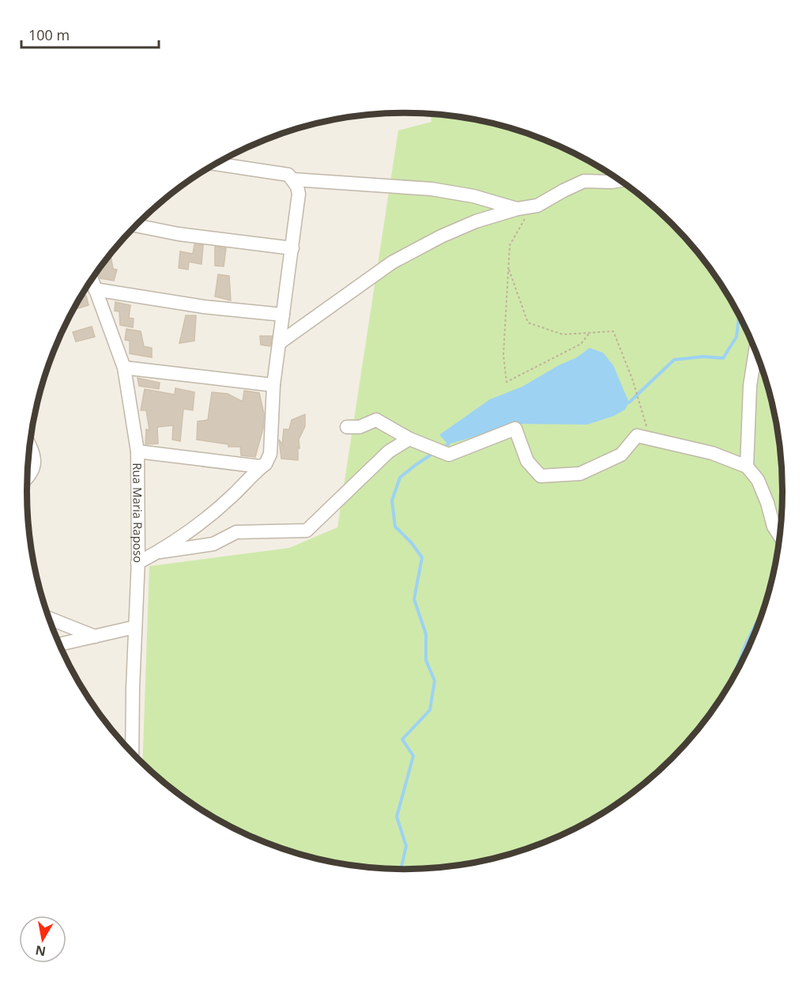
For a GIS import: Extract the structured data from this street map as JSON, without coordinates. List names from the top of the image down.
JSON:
{
  "streets": {
    "street": ["Rua Maria Raposo"]
  },
  "scale_bar": "100 m",
  "north": "bottom"
}
